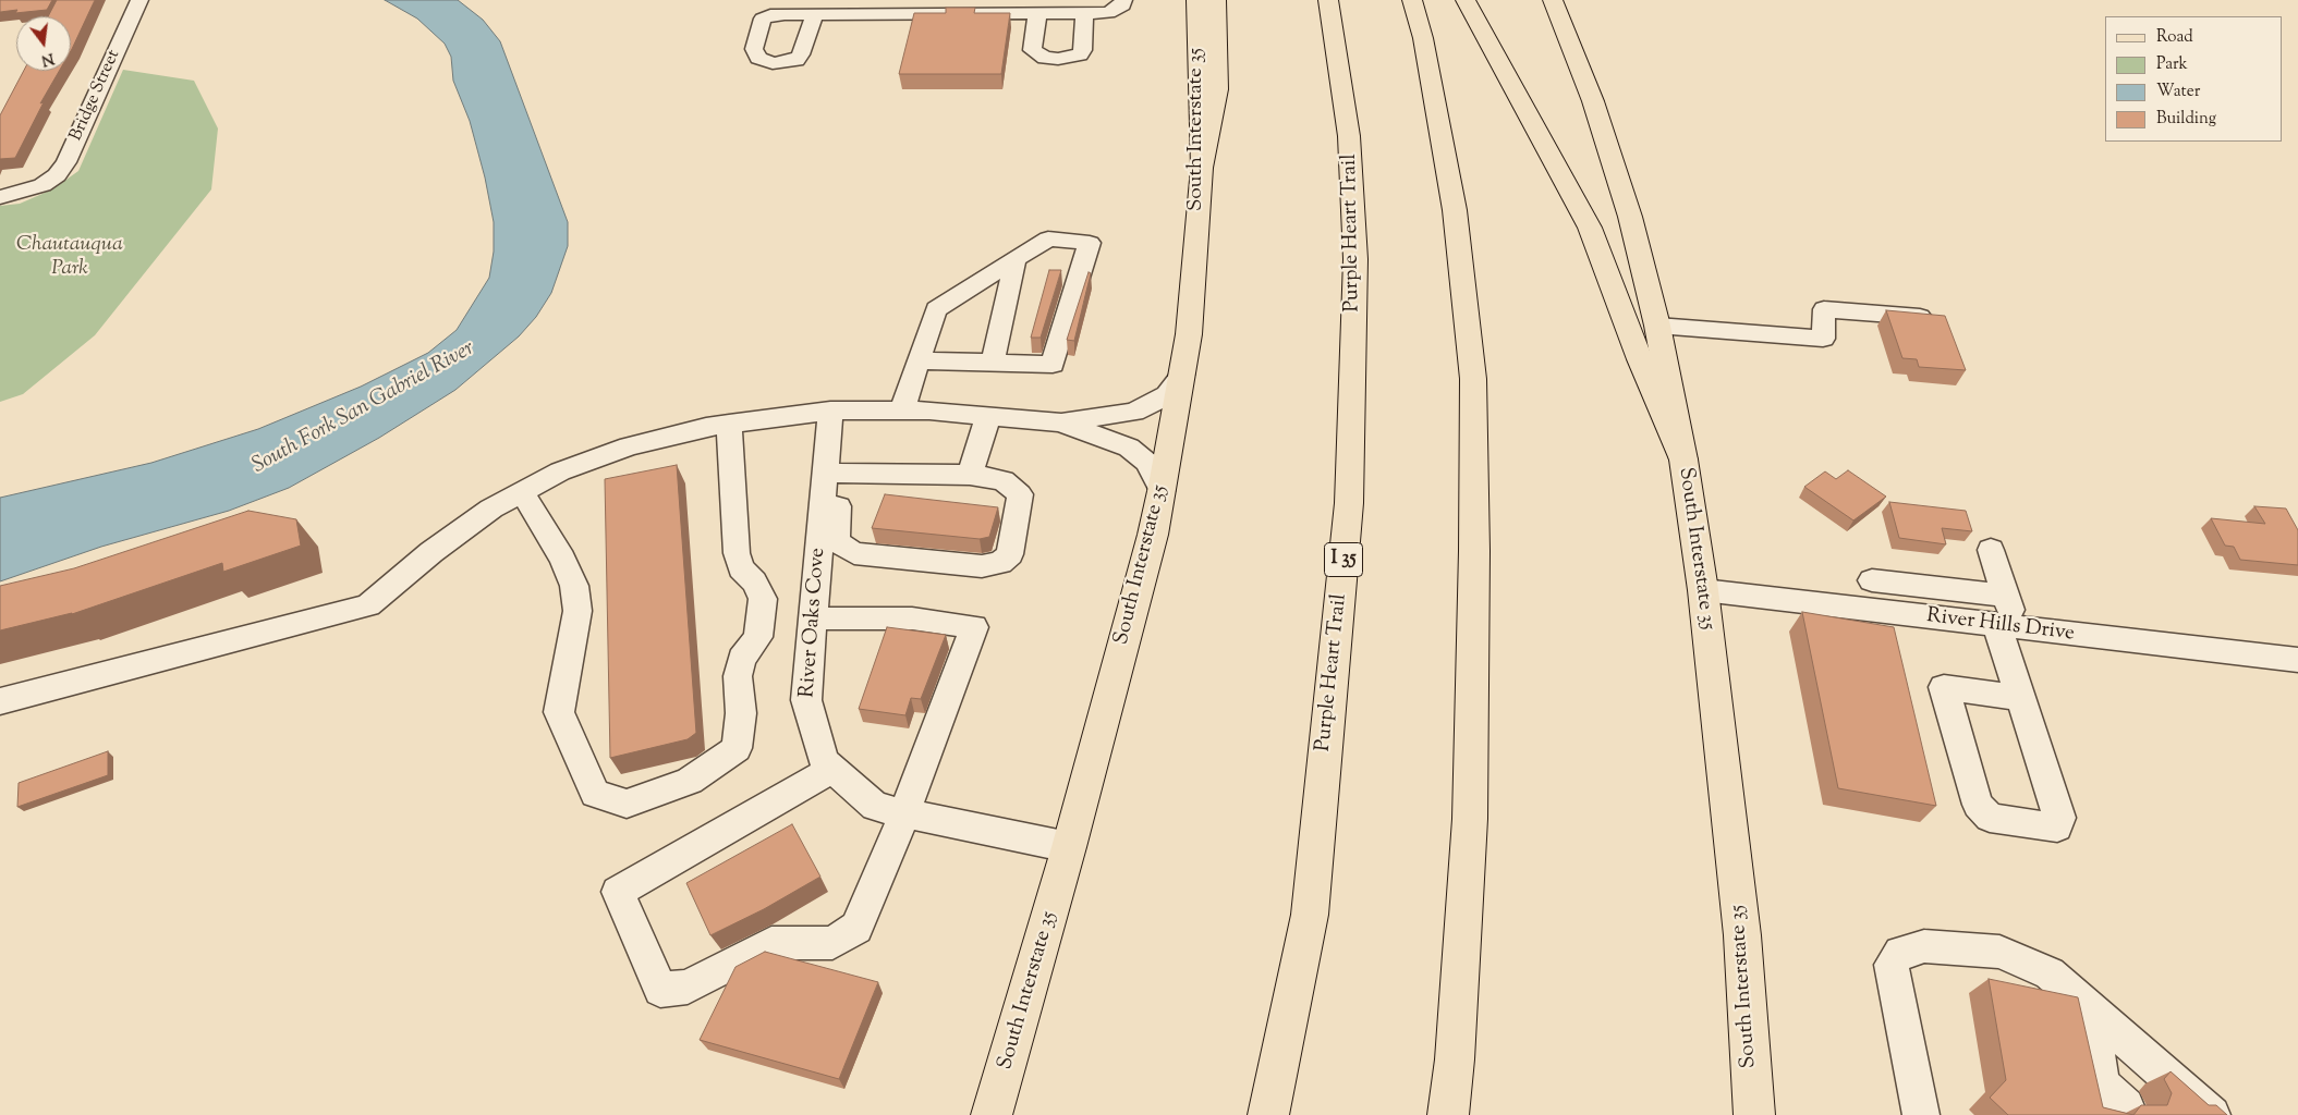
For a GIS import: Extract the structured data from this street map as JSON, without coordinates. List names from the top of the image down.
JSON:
{
  "streets": {
    "main road": ["South Interstate 35", "Purple Heart Trail", "I 35"],
    "street": ["Bridge Street", "River Oaks Cove", "River Hills Drive"]
  },
  "crossings": [
    ["South Interstate 35", "River Oaks Cove"],
    ["South Interstate 35", "River Hills Drive"]
  ],
  "water": ["South Fork San Gabriel River"],
  "parks": ["Chautauqua Park"],
  "legend": [
    "Road",
    "Park",
    "Water",
    "Building"
  ],
  "north": "bottom"
}
